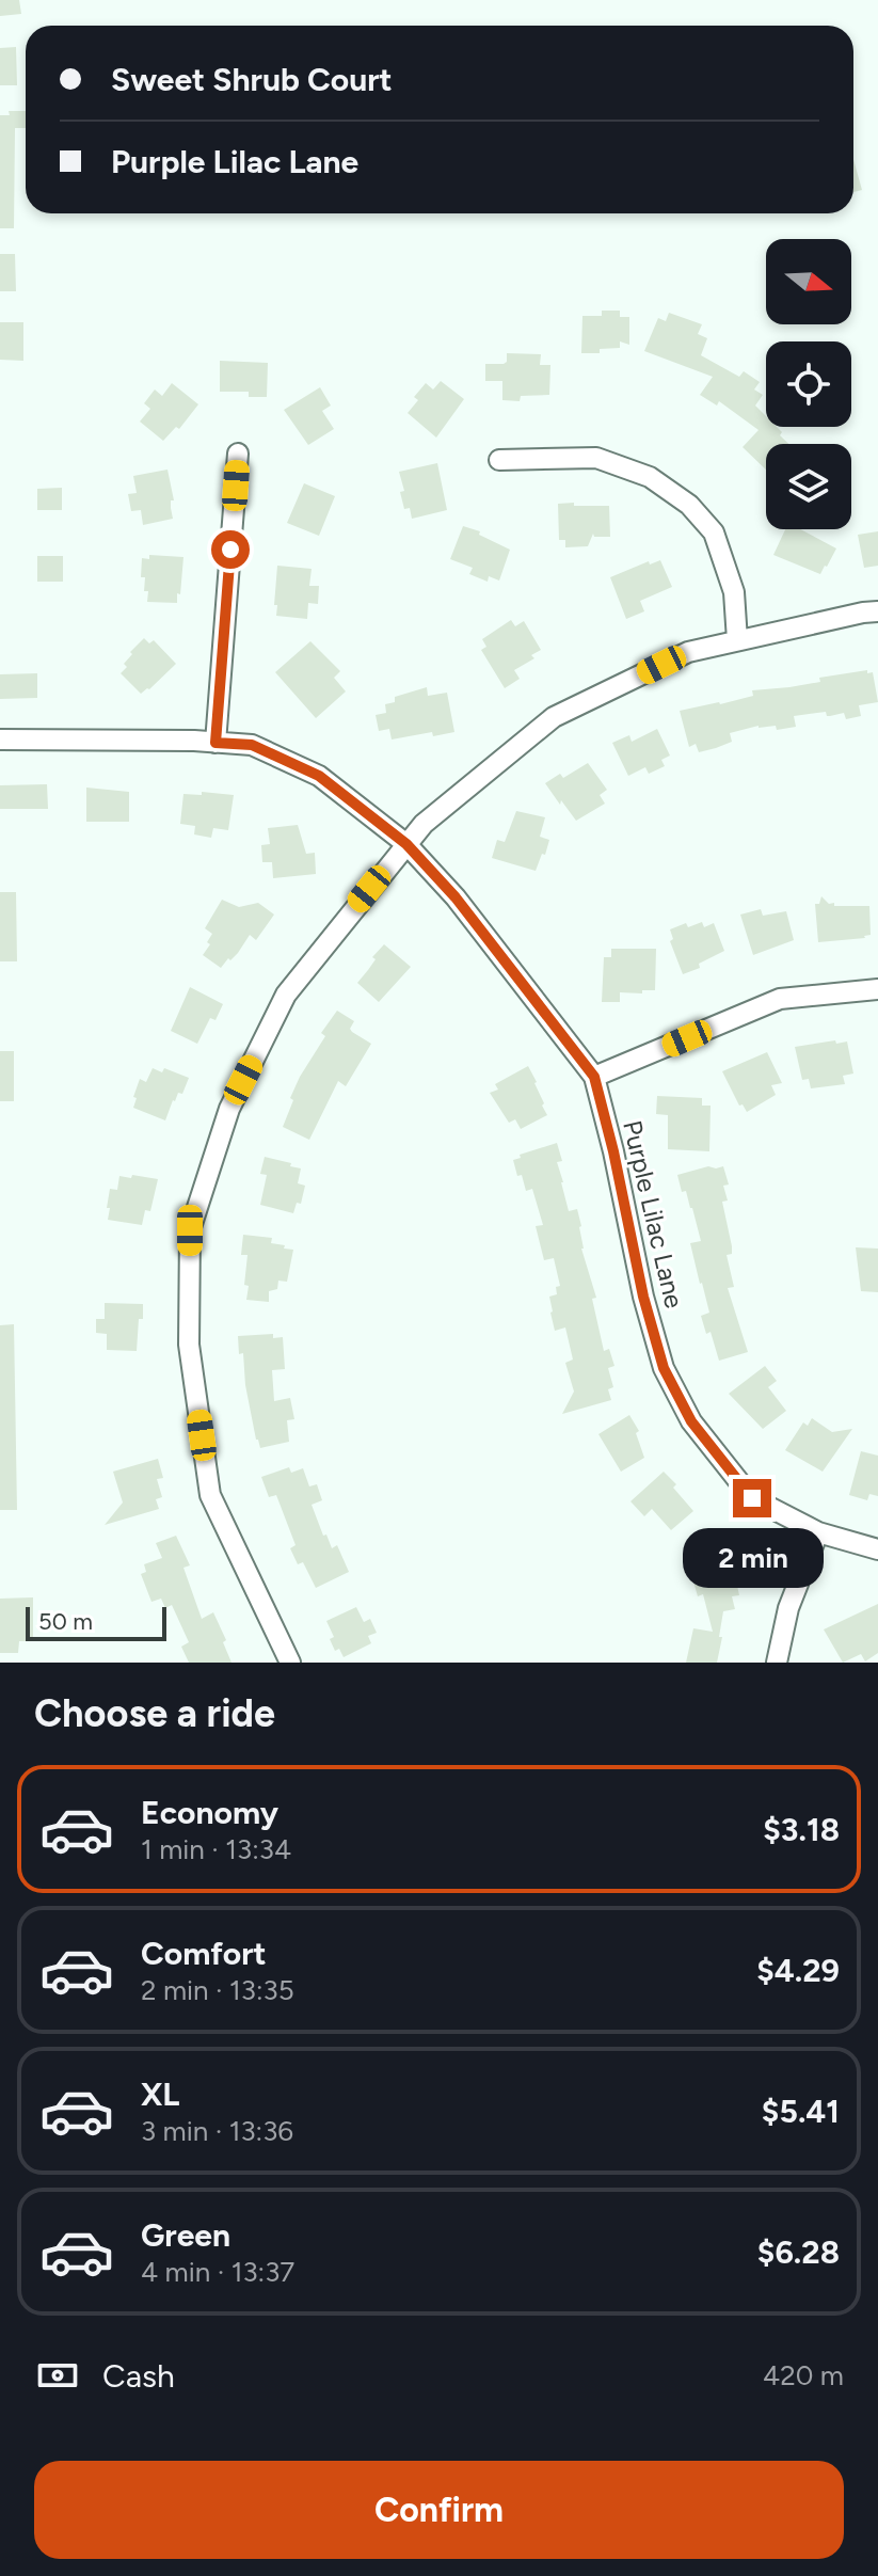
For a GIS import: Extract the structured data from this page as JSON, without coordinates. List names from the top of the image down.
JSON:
{
  "streets": {
    "street": ["Purple Lilac Lane"]
  },
  "scale_bar": "50 m",
  "north": "right",
  "page": {
    "banner": ["Sweet Shrub Court", "Purple Lilac Lane"],
    "bubble": "2 min",
    "scale": "50 m",
    "heading": "Choose a ride",
    "list": [
      {
        "name": "Economy",
        "note": "1 min · 13:34",
        "value": "$3.18"
      },
      {
        "name": "Comfort",
        "note": "2 min · 13:35",
        "value": "$4.29"
      },
      {
        "name": "XL",
        "note": "3 min · 13:36",
        "value": "$5.41"
      },
      {
        "name": "Green",
        "note": "4 min · 13:37",
        "value": "$6.28"
      }
    ],
    "pay": ["Cash", "420 m"],
    "buttons": "Confirm"
  }
}
